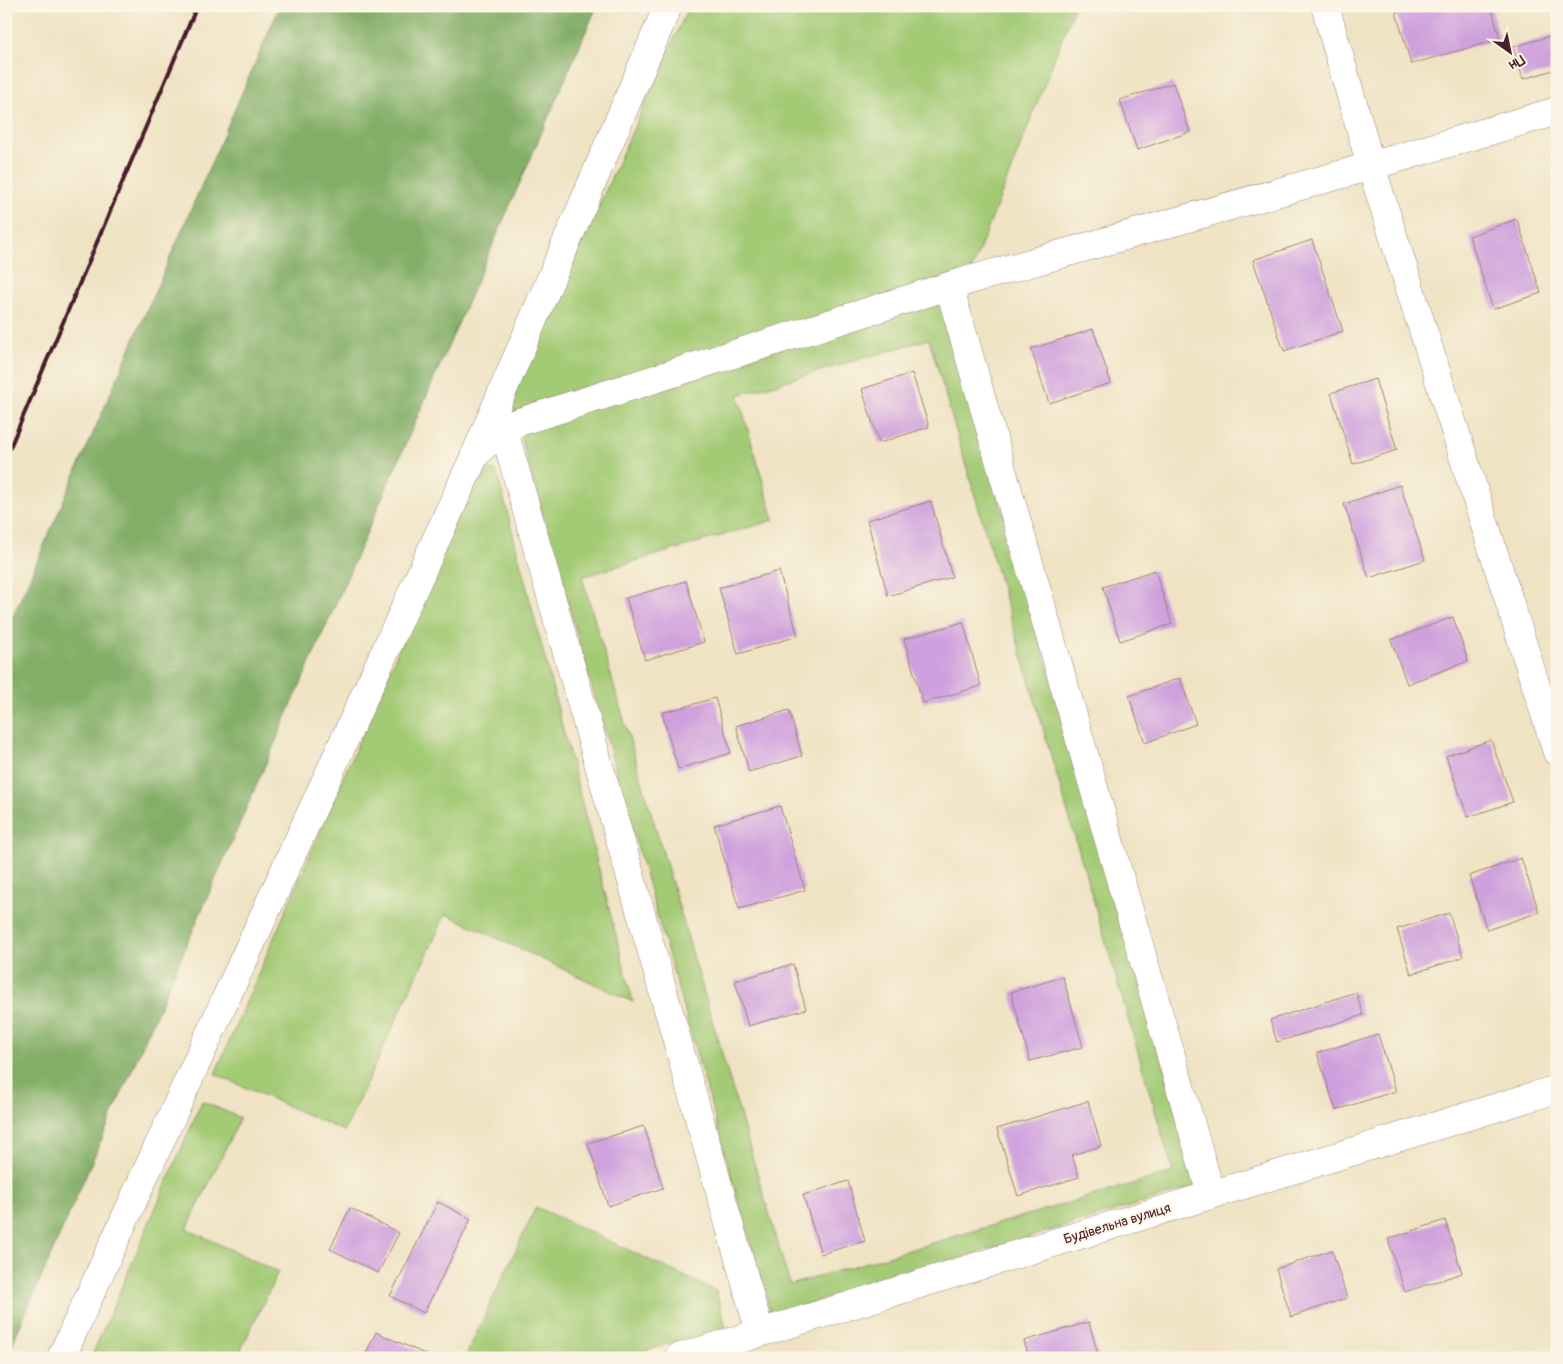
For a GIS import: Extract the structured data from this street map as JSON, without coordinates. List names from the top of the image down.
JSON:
{
  "streets": {
    "street": ["Будівельна вулиця"]
  },
  "north": "bottom right"
}
